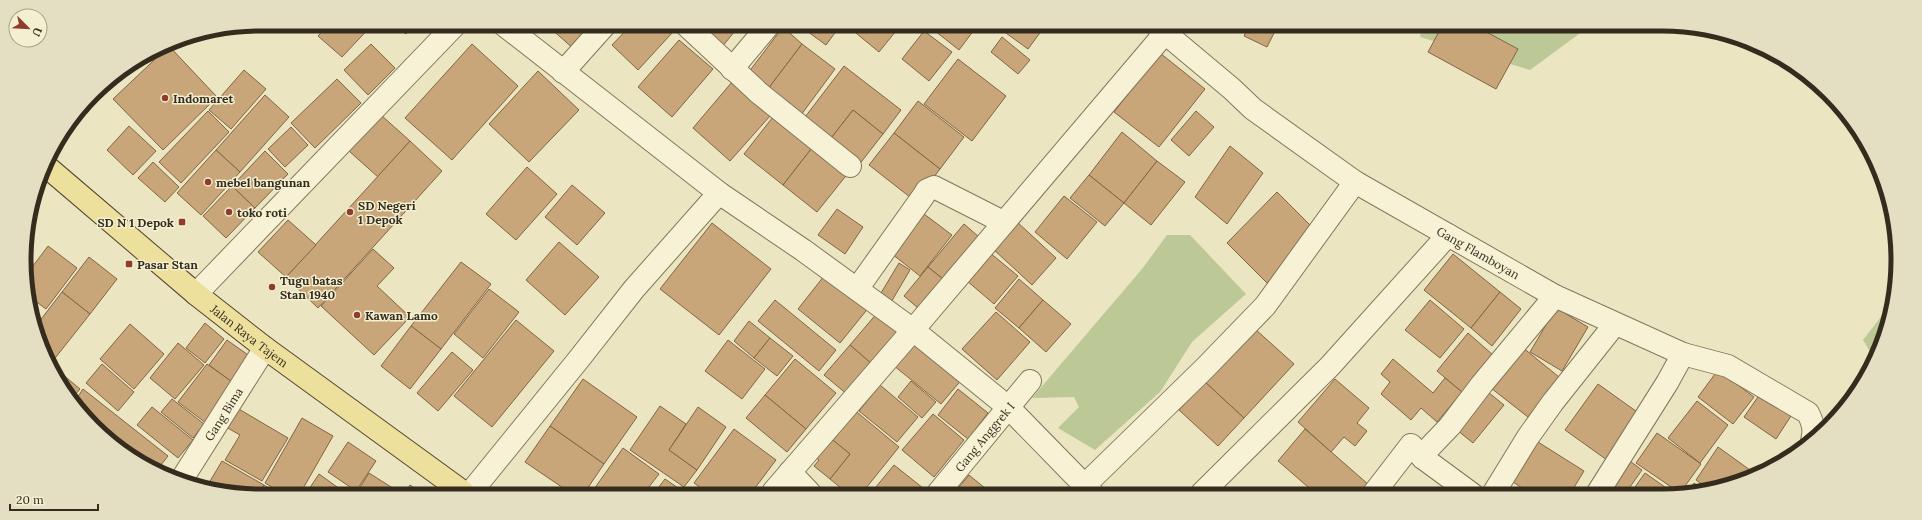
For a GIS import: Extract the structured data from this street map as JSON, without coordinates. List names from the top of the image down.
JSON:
{
  "streets": {
    "main road": ["Jalan Raya Tajem"],
    "street": ["Gang Flamboyan", "Gang Bima", "Gang Anggrek I"]
  },
  "crossings": [
    ["Jalan Raya Tajem", "Gang Bima"]
  ],
  "places": {
    "other": [
      "Indomaret",
      "mebel bangunan",
      "toko roti",
      "SD Negeri 1 Depok",
      "Tugu batas Stan 1940",
      "Kawan Lamo"
    ],
    "transit": ["SD N 1 Depok", "Pasar Stan"]
  },
  "scale_bar": "20 m",
  "north": "bottom right"
}
